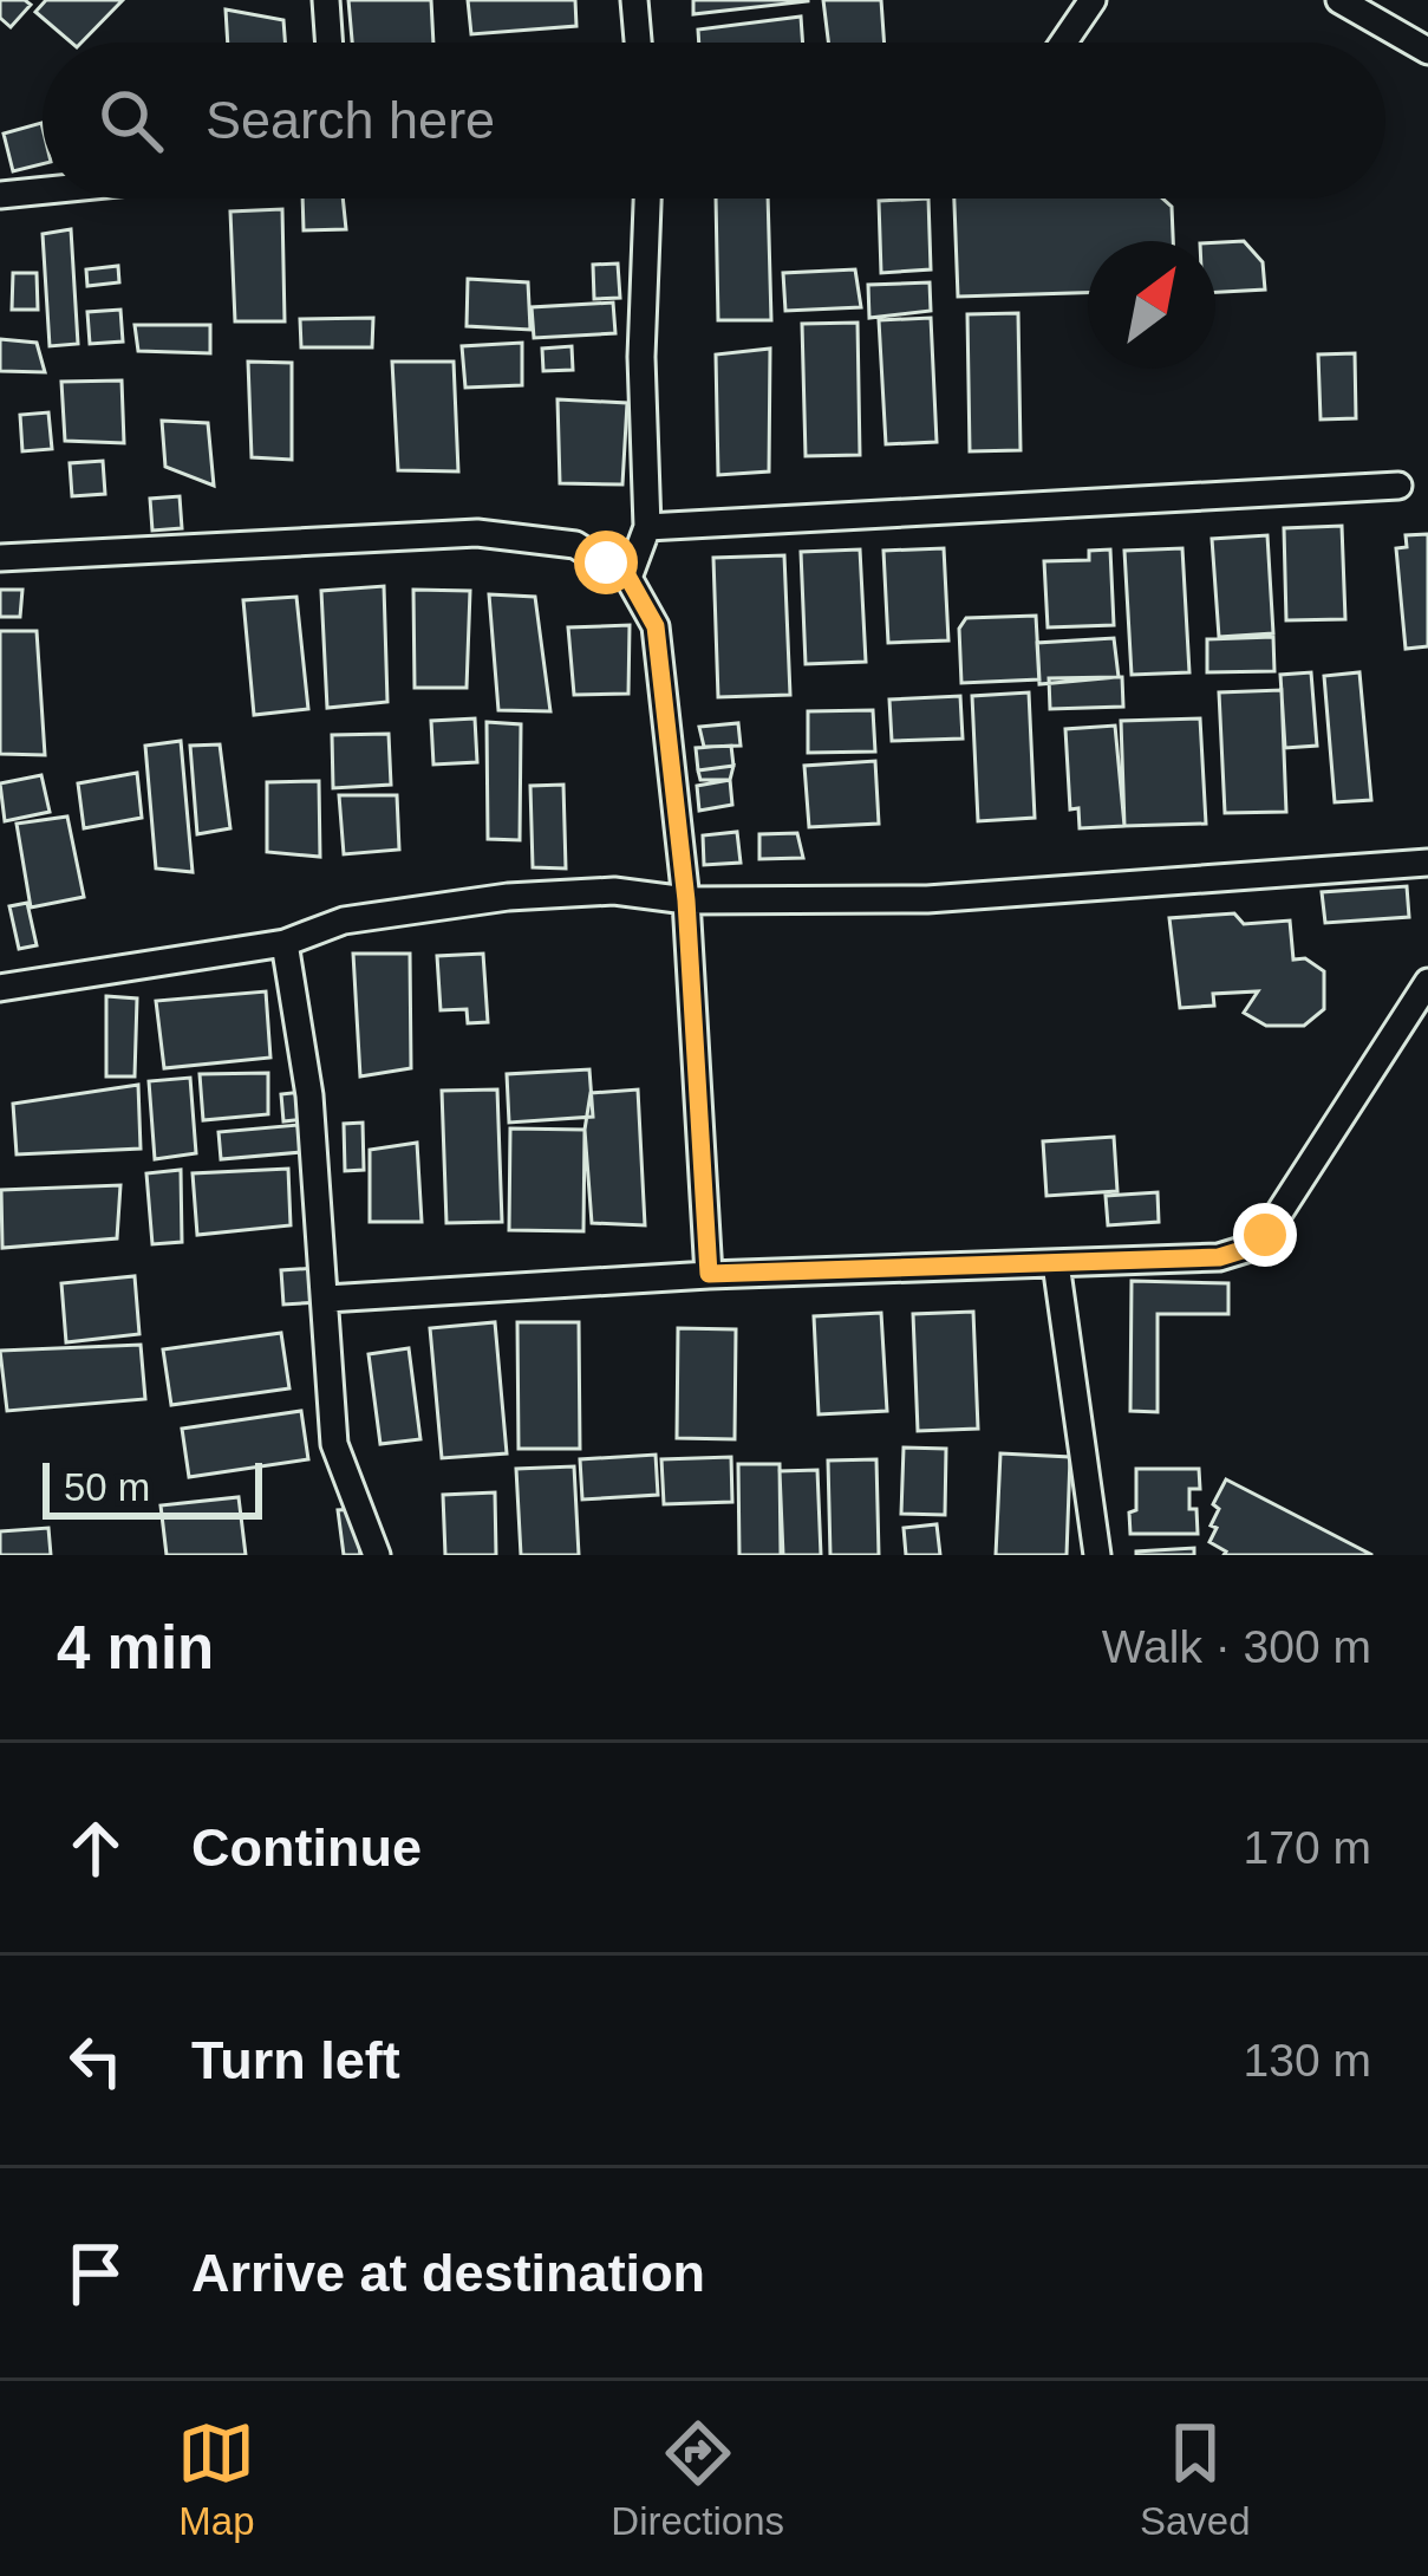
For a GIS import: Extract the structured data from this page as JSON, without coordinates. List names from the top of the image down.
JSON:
{
  "scale_bar": "50 m",
  "north": "top right",
  "page": {
    "search": "Search here",
    "scale": "50 m",
    "heading": ["4 min", "Walk · 300 m"],
    "list": [
      ["Continue", "170 m"],
      ["Turn left", "130 m"],
      "Arrive at destination"
    ],
    "nav": ["Map", "Directions", "Saved"]
  }
}
